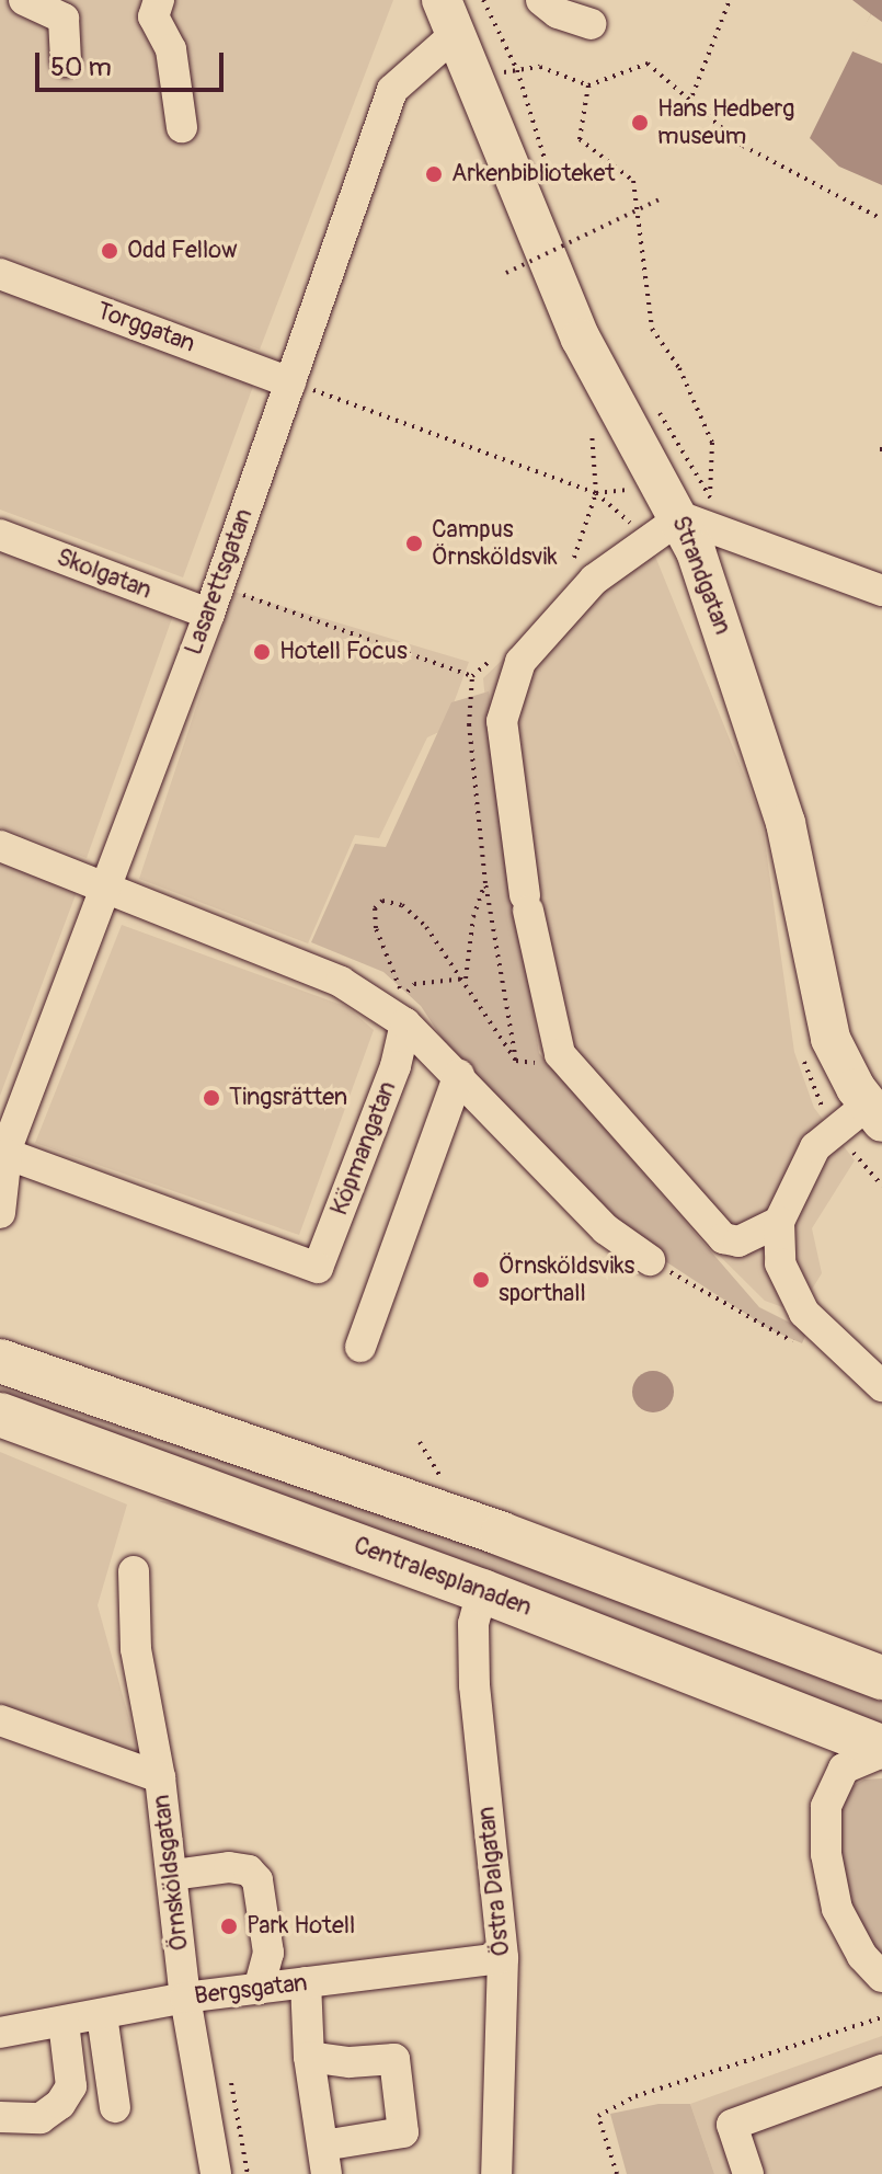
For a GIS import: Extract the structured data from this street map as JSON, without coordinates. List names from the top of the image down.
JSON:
{
  "streets": {
    "highway": ["Centralesplanaden"],
    "main road": ["Strandgatan"],
    "street": [
      "Torggatan",
      "Skolgatan",
      "Lasarettsgatan",
      "Köpmangatan",
      "Örnsköldsgatan",
      "Östra Dalgatan",
      "Bergsgatan"
    ]
  },
  "crossings": [
    ["Torggatan", "Lasarettsgatan"],
    ["Skolgatan", "Lasarettsgatan"],
    ["Strandgatan", "Lasarettsgatan"],
    ["Lasarettsgatan", "Köpmangatan"],
    ["Centralesplanaden", "Östra Dalgatan"],
    ["Örnsköldsgatan", "Bergsgatan"],
    ["Östra Dalgatan", "Bergsgatan"]
  ],
  "places": [
    "Hans Hedberg museum",
    "Arkenbiblioteket",
    "Odd Fellow",
    "Campus Örnsköldsvik",
    "Hotell Focus",
    "Tingsrätten",
    "Örnsköldsviks sporthall",
    "Park Hotell"
  ],
  "scale_bar": "50 m"
}
